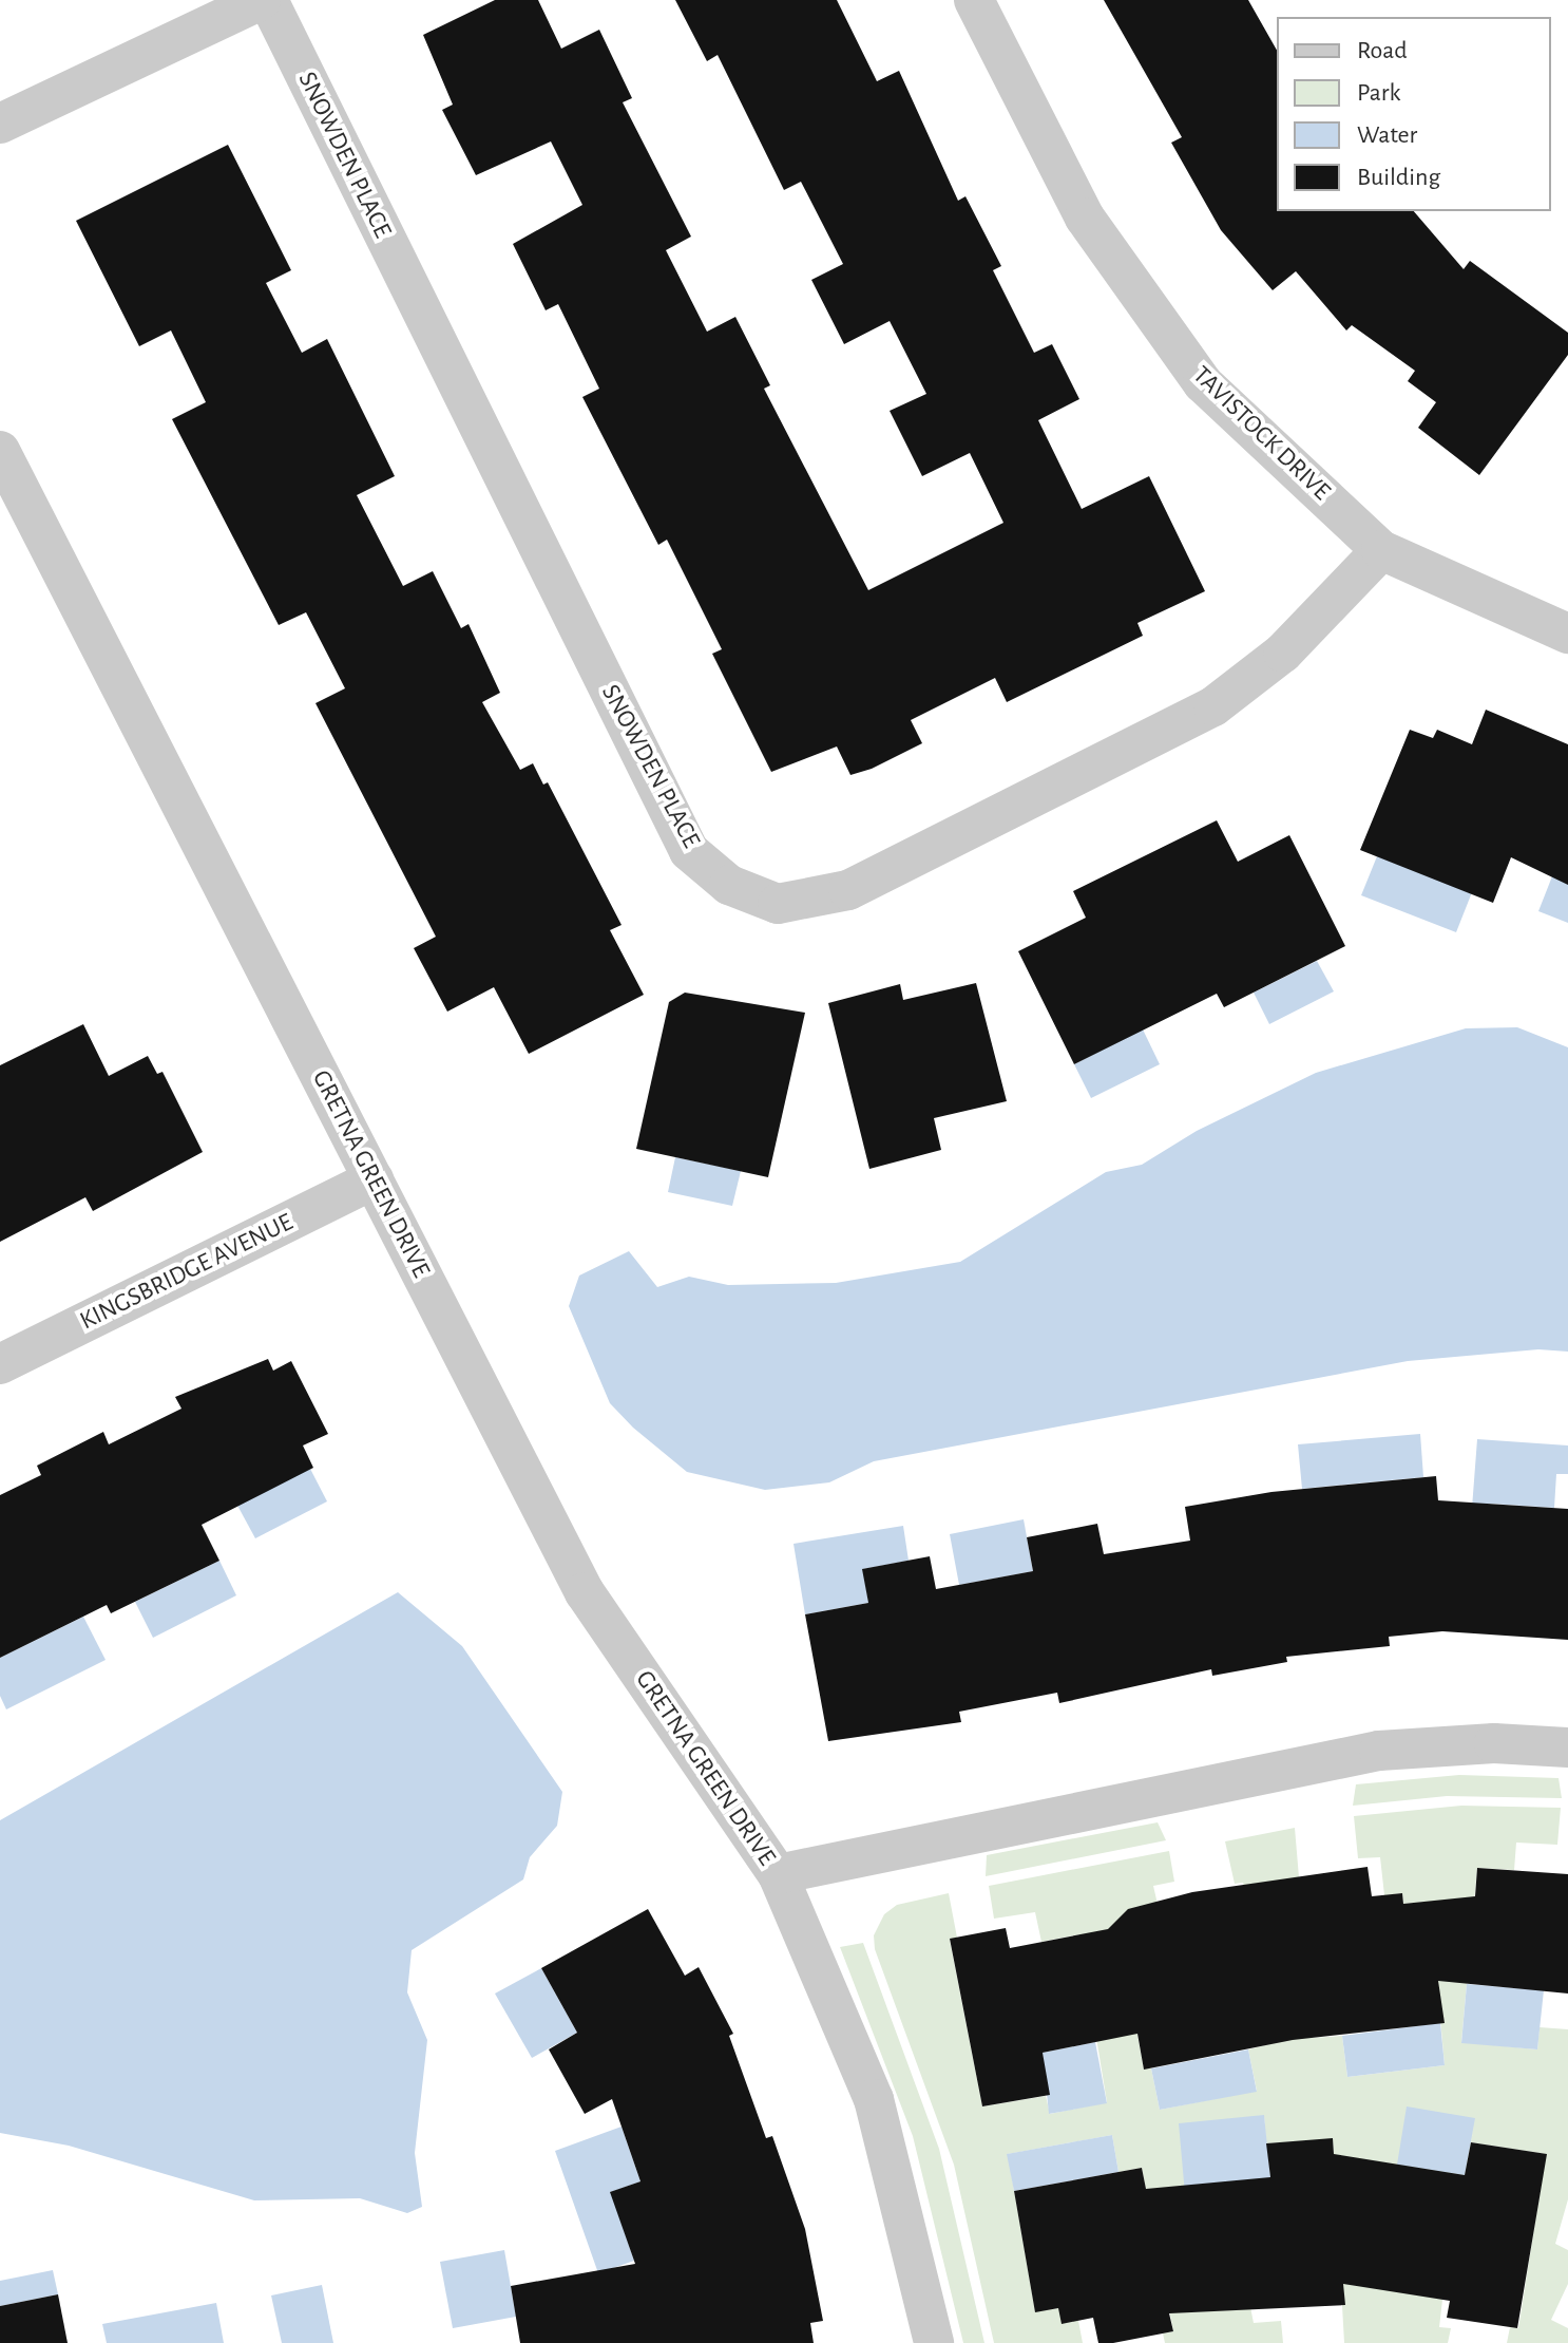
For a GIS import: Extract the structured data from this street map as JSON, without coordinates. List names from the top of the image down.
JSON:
{
  "streets": {
    "street": [
      "SNOWDEN PLACE",
      "TAVISTOCK DRIVE",
      "GRETNA GREEN DRIVE",
      "KINGSBRIDGE AVENUE"
    ]
  },
  "crossings": [
    ["SNOWDEN PLACE", "TAVISTOCK DRIVE"],
    ["GRETNA GREEN DRIVE", "KINGSBRIDGE AVENUE"]
  ],
  "legend": [
    "Road",
    "Park",
    "Water",
    "Building"
  ]
}
